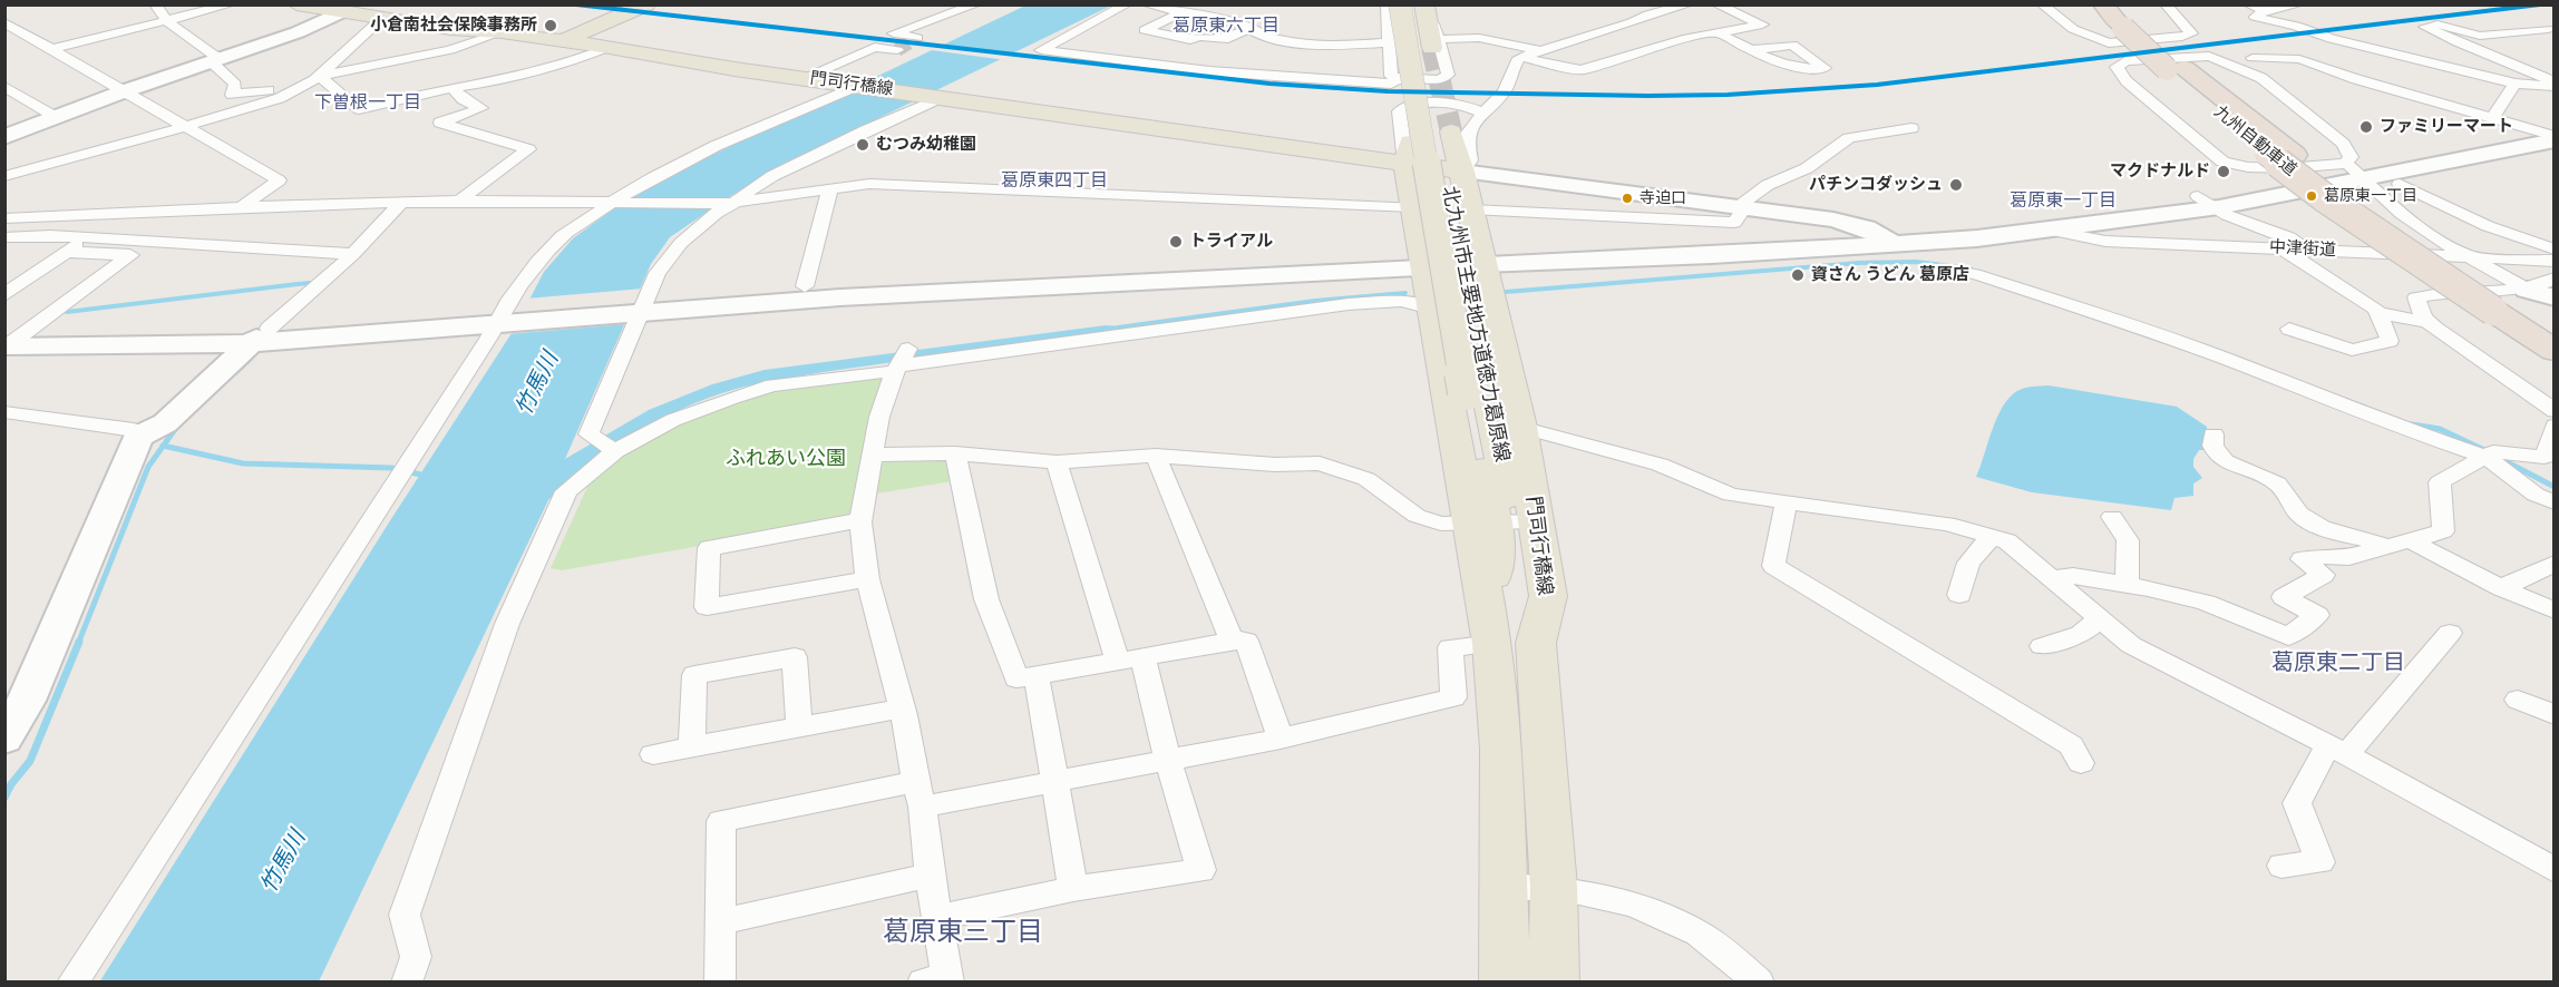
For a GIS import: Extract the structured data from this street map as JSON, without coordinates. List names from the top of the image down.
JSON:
{
  "streets": {
    "highway": ["九州自動車道"],
    "main road": ["門司行橋線", "北九州市主要地方道徳力葛原線"],
    "street": ["中津街道"]
  },
  "crossings": [
    ["門司行橋線", "北九州市主要地方道徳力葛原線"]
  ],
  "districts": [
    "葛原東六丁目",
    "下曽根一丁目",
    "葛原東四丁目",
    "葛原東一丁目",
    "葛原東二丁目",
    "葛原東三丁目"
  ],
  "water": ["竹馬川"],
  "parks": ["ふれあい公園"],
  "places": [
    "小倉南社会保険事務所",
    "ファミリーマート",
    "むつみ幼稚園",
    "マクドナルド",
    "パチンコダッシュ",
    "葛原東一丁目",
    "寺迫口",
    "トライアル",
    "資さん うどん 葛原店"
  ]
}
